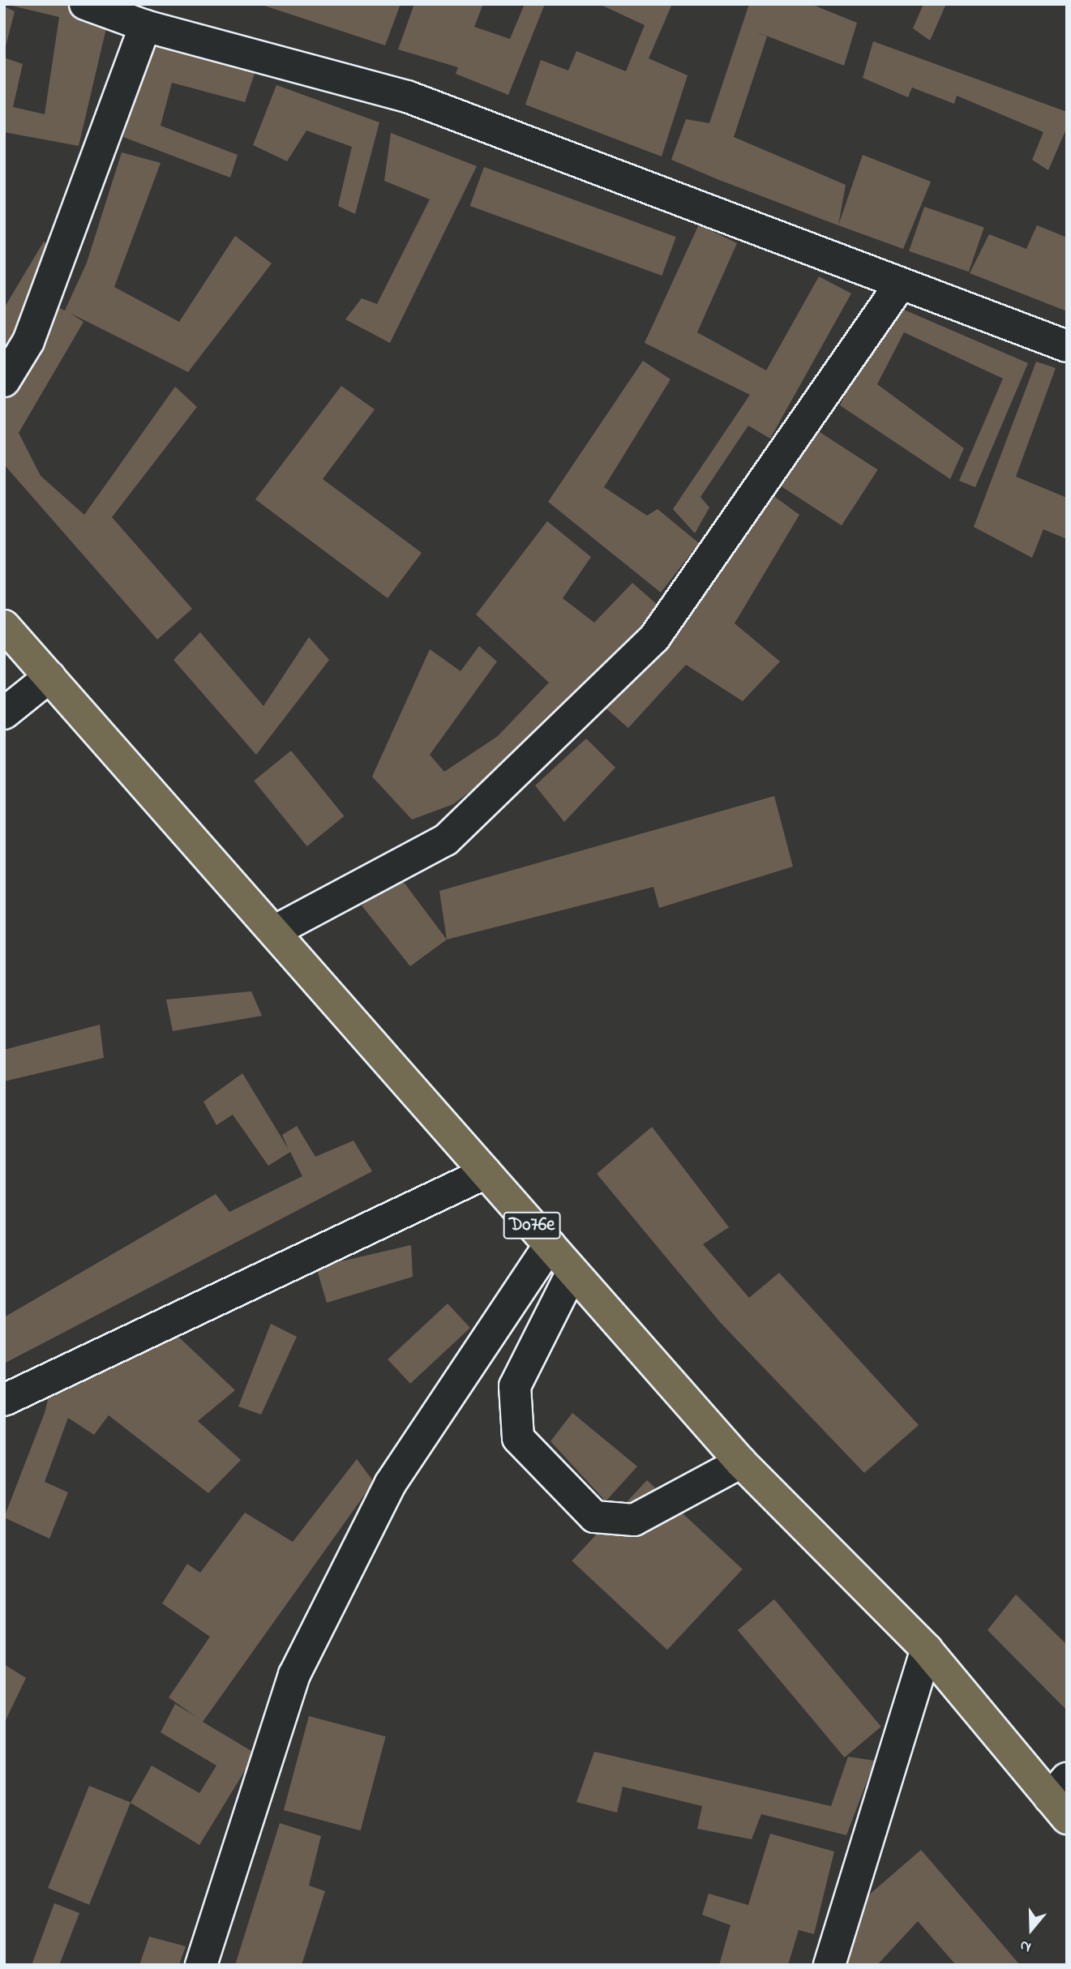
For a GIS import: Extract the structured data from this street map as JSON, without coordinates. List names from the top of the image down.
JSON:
{
  "streets": {
    "main road": ["D076e"]
  },
  "north": "bottom"
}
